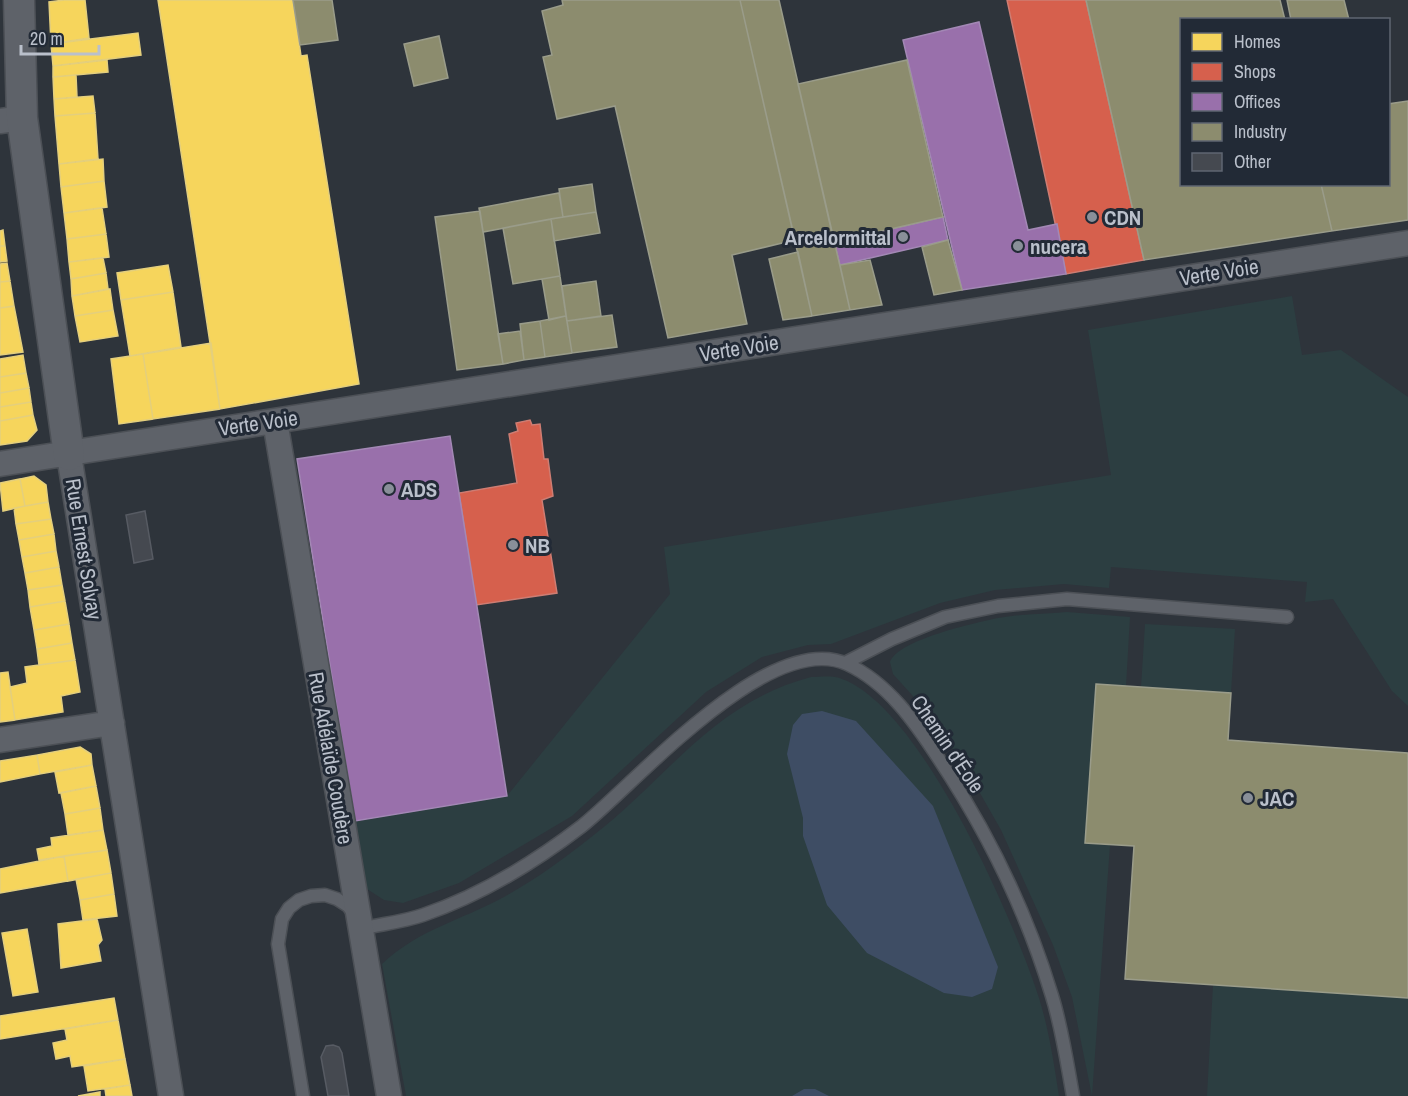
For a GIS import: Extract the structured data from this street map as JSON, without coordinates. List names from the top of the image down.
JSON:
{
  "streets": {
    "street": ["Verte Voie", "Rue Ernest Solvay", "Rue Adélaïde Coudère"],
    "lane": ["Chemin d'Éole"]
  },
  "crossings": [
    ["Verte Voie", "Rue Ernest Solvay"],
    ["Verte Voie", "Rue Adélaïde Coudère"],
    ["Chemin d'Éole", "Rue Adélaïde Coudère"]
  ],
  "places": [
    "CDN",
    "Arcelormittal",
    "nucera",
    "ADS",
    "NB",
    "JAC"
  ],
  "legend": [
    "Homes",
    "Shops",
    "Offices",
    "Industry",
    "Other"
  ],
  "scale_bar": "20 m"
}
